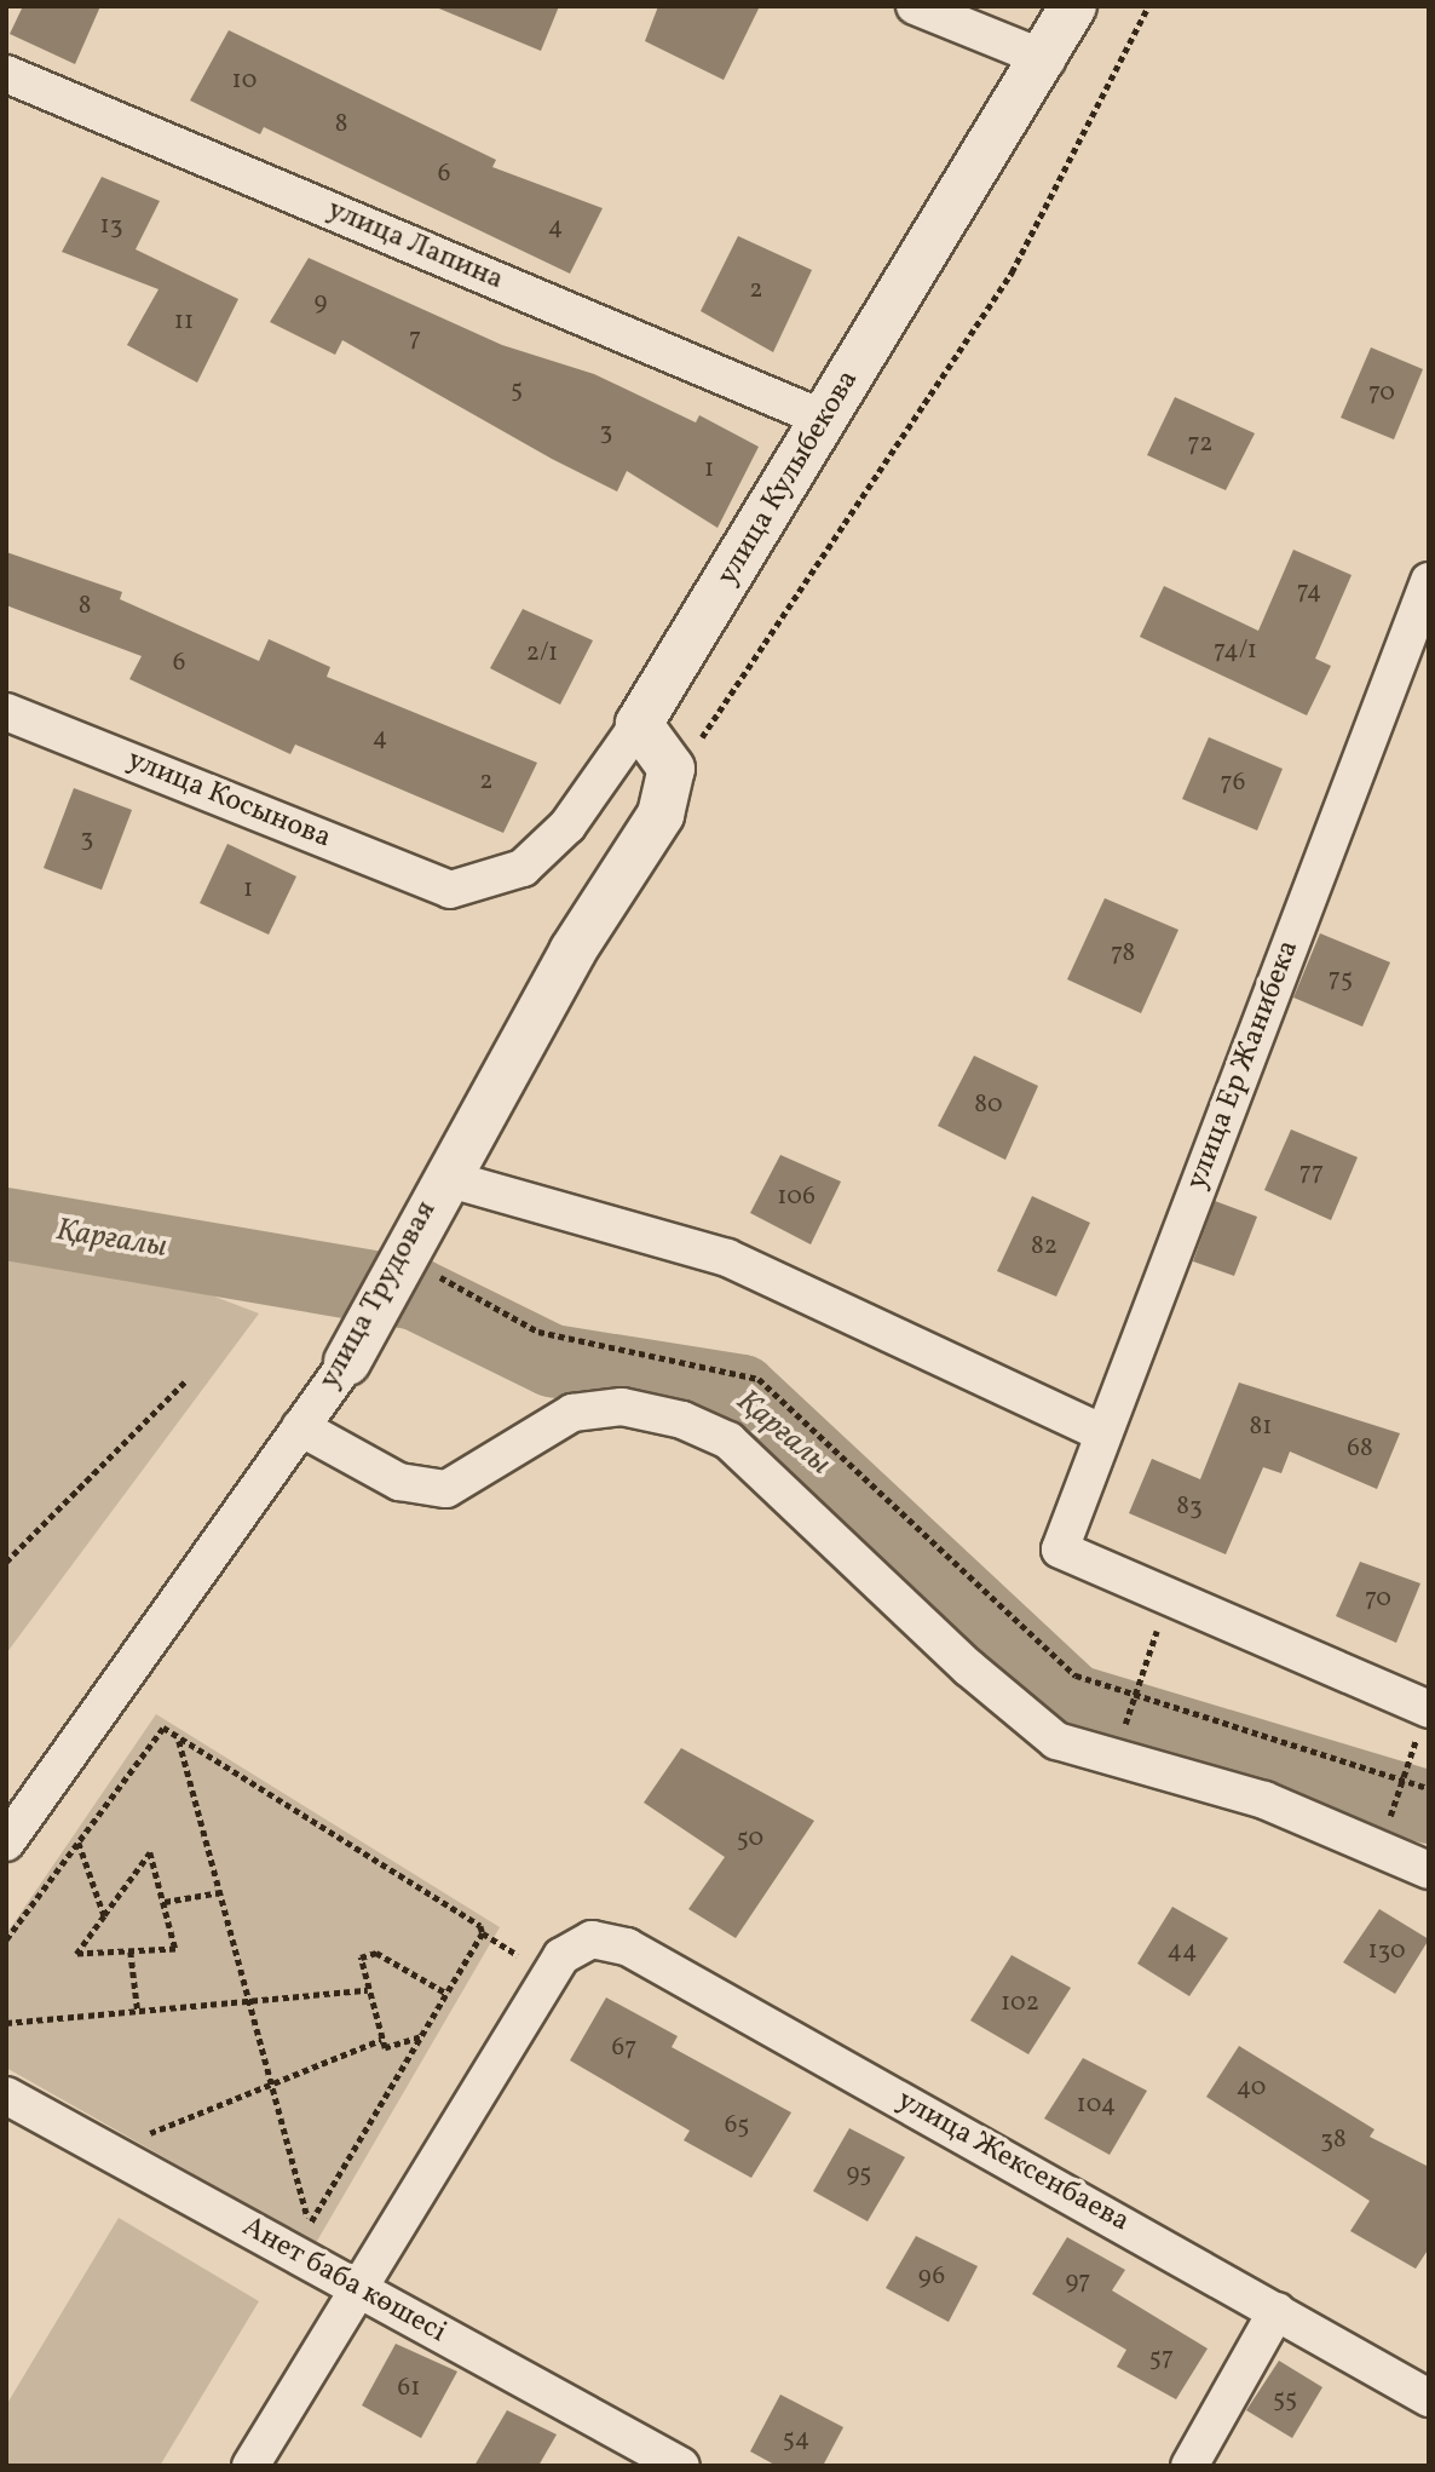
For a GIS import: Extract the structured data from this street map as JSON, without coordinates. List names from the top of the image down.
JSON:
{
  "streets": {
    "street": [
      "улица Лапина",
      "улица Кулыбекова",
      "улица Косынова",
      "улица Ер Жанибека",
      "улица Трудовая",
      "улица Жексенбаева",
      "Анет баба көшесі"
    ]
  },
  "crossings": [
    ["улица Лапина", "улица Кулыбекова"],
    ["улица Кулыбекова", "улица Косынова"],
    ["улица Жексенбаева", "Анет баба көшесі"]
  ],
  "water": ["Қарғалы"],
  "house_numbers": [
    "10",
    "8",
    "6",
    "13",
    "4",
    "2",
    "9",
    "11",
    "7",
    "5",
    "70",
    "3",
    "72",
    "1",
    "74",
    "8",
    "74/1",
    "2/1",
    "6",
    "4",
    "2",
    "76",
    "3",
    "1",
    "78",
    "75",
    "80",
    "77",
    "106",
    "82",
    "81",
    "68",
    "83",
    "70",
    "50",
    "44",
    "130",
    "102",
    "67",
    "40",
    "104",
    "65",
    "38",
    "95",
    "96",
    "97",
    "57",
    "61",
    "55",
    "54"
  ]
}
